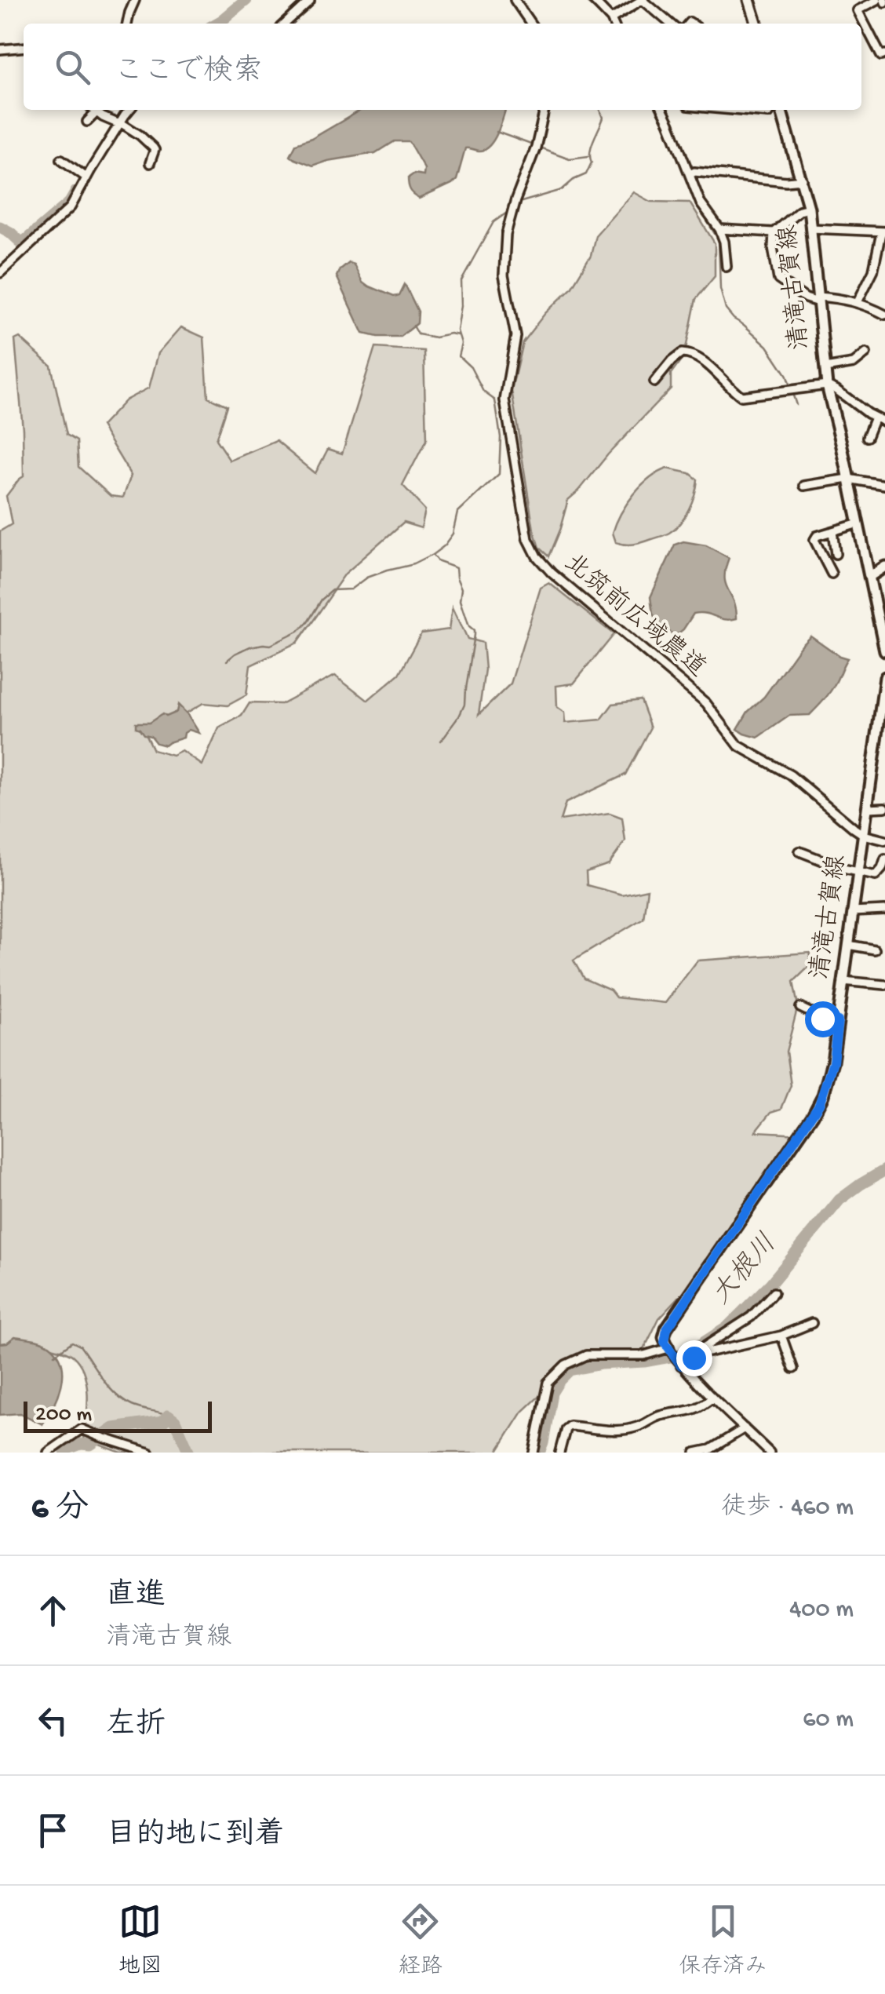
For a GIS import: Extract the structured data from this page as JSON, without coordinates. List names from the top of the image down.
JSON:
{
  "streets": {
    "main road": ["清滝古賀線"],
    "street": ["北筑前広域農道"]
  },
  "crossings": [
    ["清滝古賀線", "北筑前広域農道"]
  ],
  "water": ["大根川"],
  "scale_bar": "200 m",
  "page": {
    "search": "ここで検索",
    "scale": "200 m",
    "heading": ["6 分", "徒歩 · 460 m"],
    "list": [
      ["直進", "清滝古賀線", "400 m"],
      ["左折", "60 m"],
      "目的地に到着"
    ],
    "nav": ["地図", "経路", "保存済み"]
  }
}
